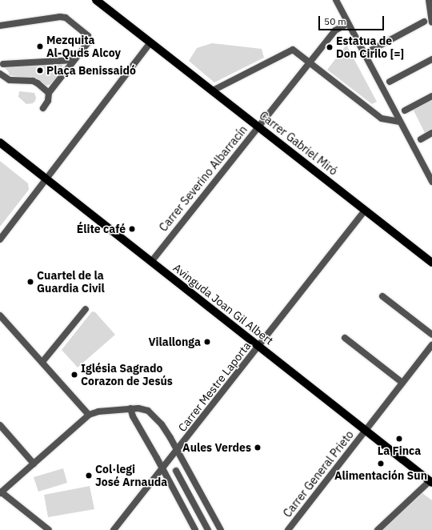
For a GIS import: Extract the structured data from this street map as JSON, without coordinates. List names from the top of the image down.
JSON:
{
  "streets": {
    "main road": ["Carrer Gabriel Miró", "Avinguda Joan Gil Albert"],
    "street": ["Carrer Severino Albarracín", "Carrer Mestre Laporta", "Carrer General Prieto"]
  },
  "crossings": [
    ["Carrer Gabriel Miró", "Carrer Severino Albarracín"],
    ["Carrer Gabriel Miró", "Carrer Mestre Laporta"],
    ["Carrer Severino Albarracín", "Avinguda Joan Gil Albert"],
    ["Avinguda Joan Gil Albert", "Carrer Mestre Laporta"],
    ["Avinguda Joan Gil Albert", "Carrer General Prieto"]
  ],
  "places": [
    "Mezquita Al-Quds Alcoy",
    "Estatua de Don Cirilo [=]",
    "Plaça Benissaidó",
    "Élite café",
    "Cuartel de la Guardia Civil",
    "Vilallonga",
    "Iglésia Sagrado Corazon de Jesús",
    "La Finca",
    "Aules Verdes",
    "Alimentación Sun",
    "Col·legi José Arnauda"
  ],
  "scale_bar": "50 m"
}
